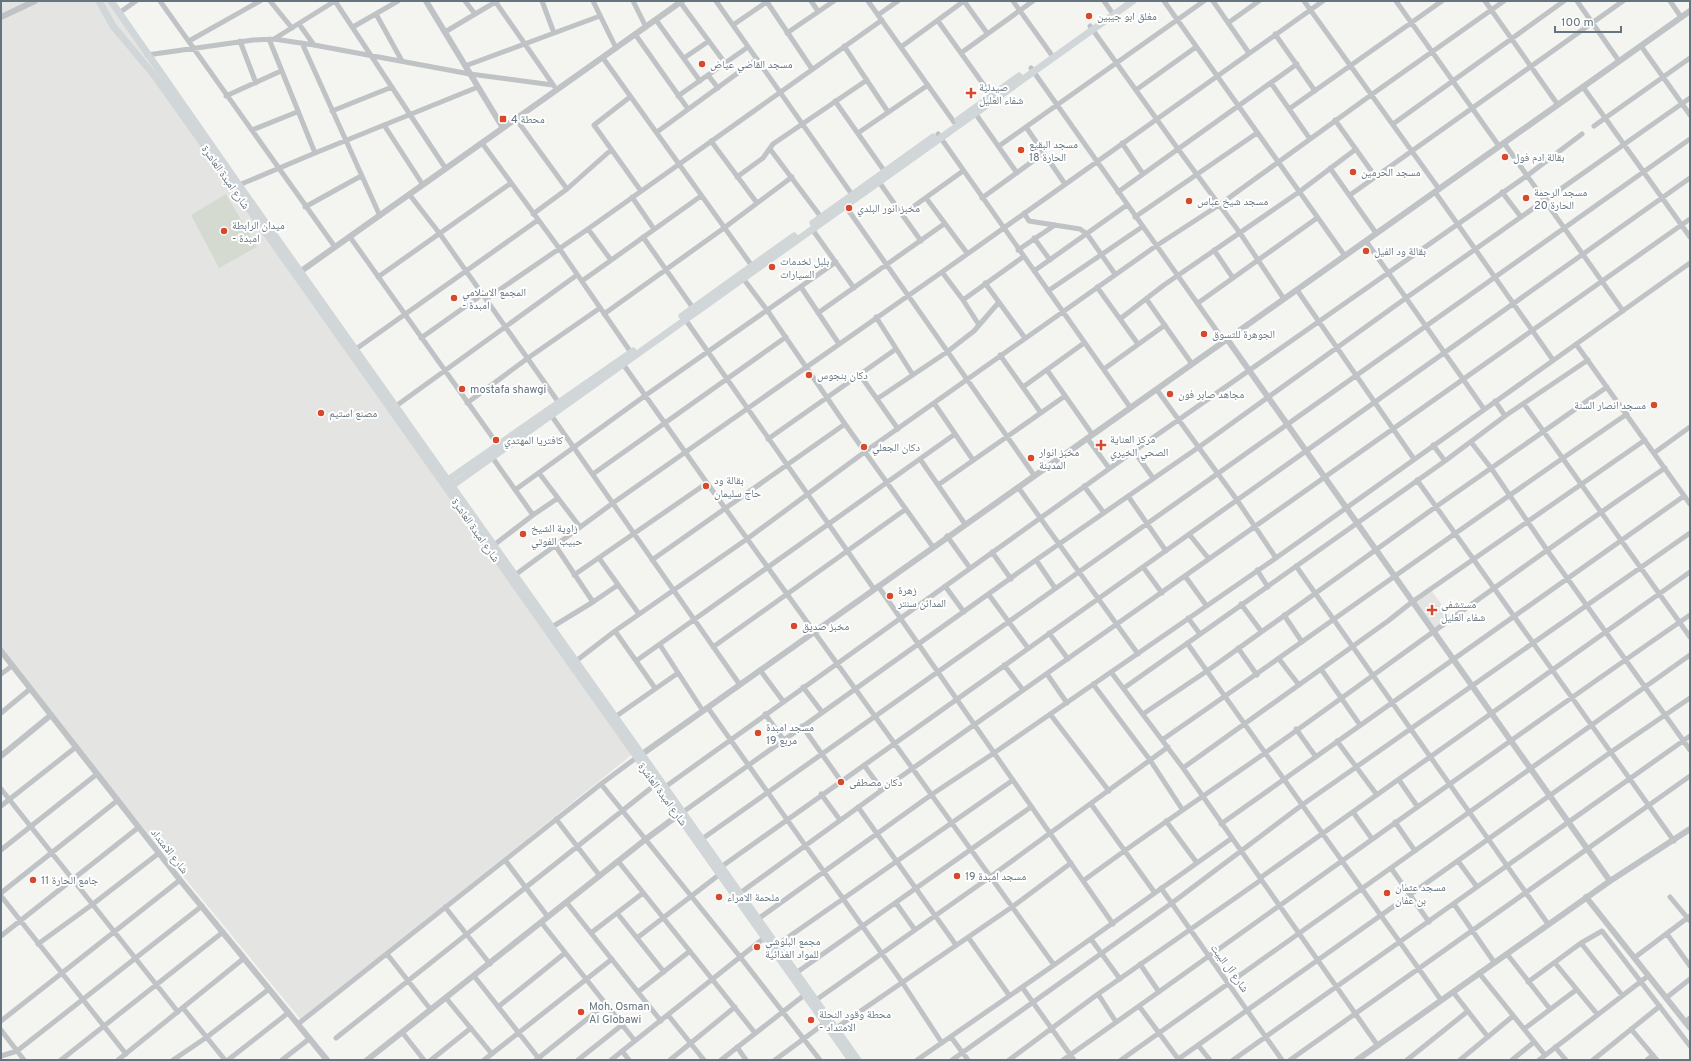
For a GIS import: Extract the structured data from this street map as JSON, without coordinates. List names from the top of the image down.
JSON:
{
  "streets": {
    "main road": ["شارع امبدة العاشرة"],
    "street": ["شارع الامتداد", "شارع آل البيت"]
  },
  "places": {
    "other": [
      "مغلق ابو جيبين",
      "مسجد القاضي عياض",
      "مسجد البقيع الحارة 18",
      "بقالة ادم فول",
      "مسجد الحرمين",
      "مسجد الرحمة الحارة 20",
      "مسجد شيخ عباس",
      "مخبز انور البلدي",
      "ميدان الرابطة - امبدة",
      "بقالة ود الفيل",
      "بلبل لخدمات السيارات",
      "المجمع الاسلامي - امبدة",
      "الجوهرة للتسوق",
      "دكان بنجوس",
      "mostafa shawgi",
      "مجاهد صابر فون",
      "مسجد انصار السنة",
      "مصنع استيم",
      "كافتريا المهتدي",
      "دكان الجعلي",
      "مخبز انوار المدينة",
      "بقالة ود حاج سليمان",
      "زاوية الشيخ حبيب الفوتي",
      "زهرة المدائن سنتر",
      "مخبز صديق",
      "مسجد امبدة مربع 19",
      "دكان مصطفى",
      "مسجد امبدة 19",
      "جامع الحارة 11",
      "مسجد عثمان بن عفان",
      "ملحمة الامراء",
      "مجمع البلوشي للمواد الغذائية",
      "Moh. Osman Al Globawi",
      "محطة وقود النحلة - الامتداد"
    ],
    "health": ["صيدلية شفاء العليل", "مركز العناية الصحي الخيري", "مستشفى شفاء العليل"],
    "transit": ["محطة 4"]
  },
  "scale_bar": "100 m"
}
